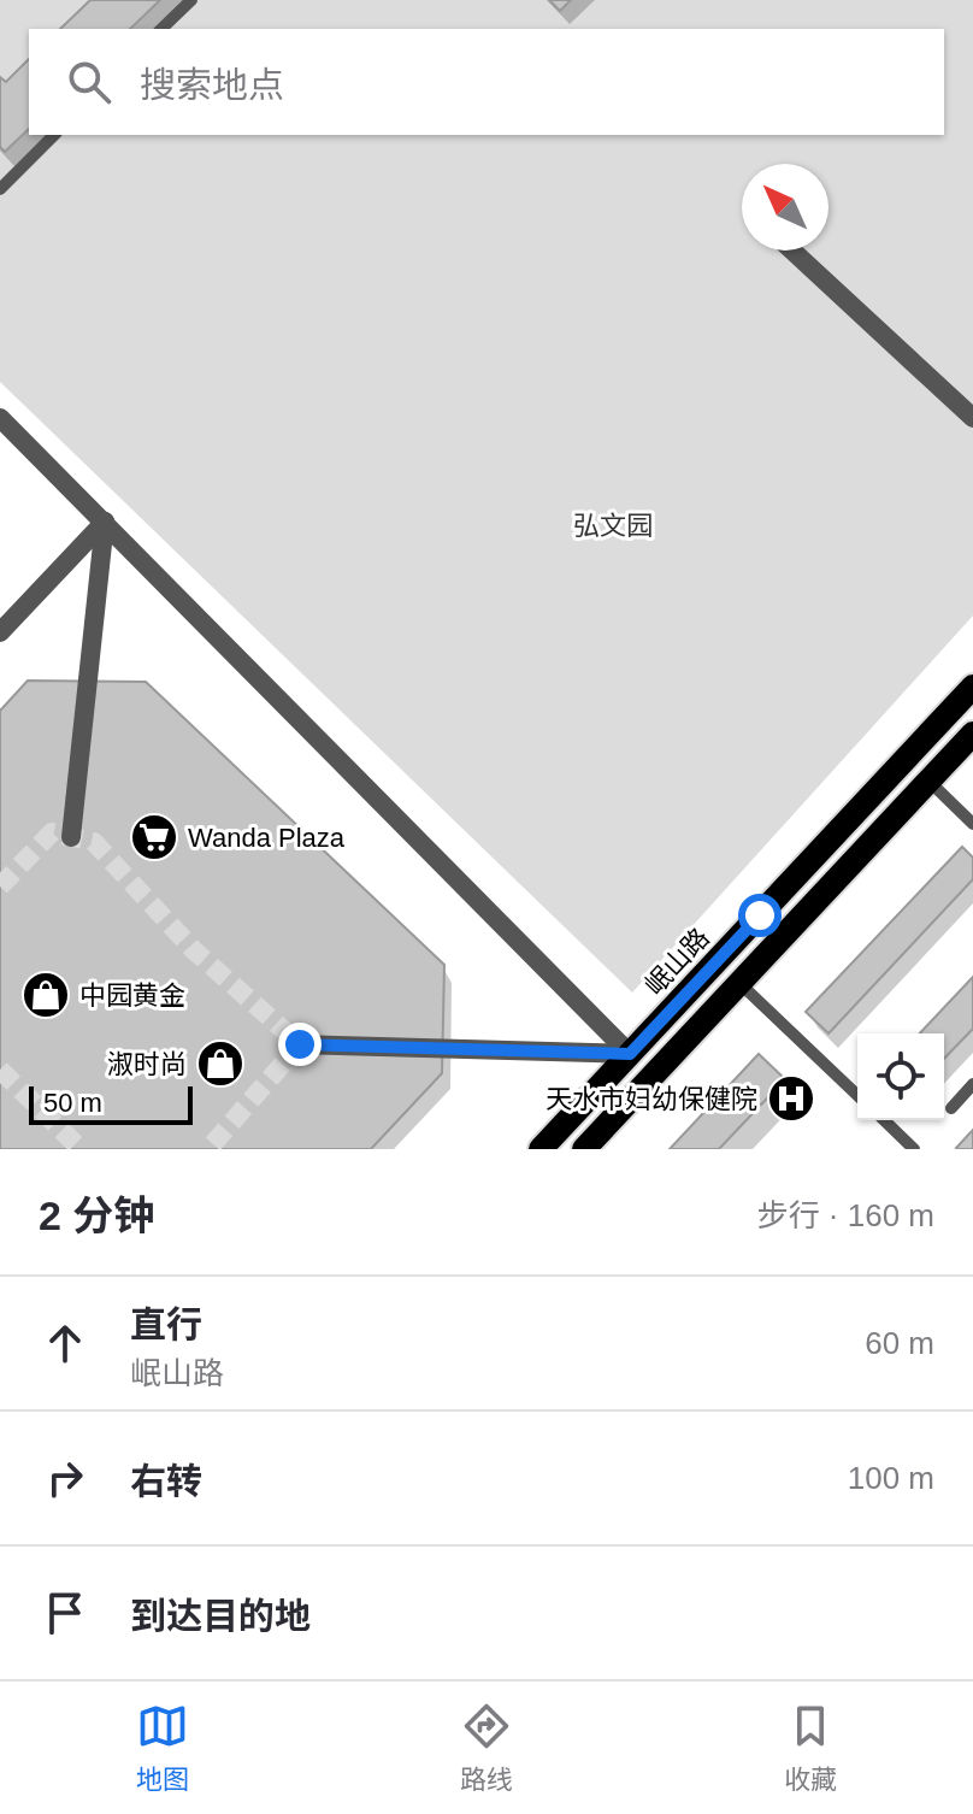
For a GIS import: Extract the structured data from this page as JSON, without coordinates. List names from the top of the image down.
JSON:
{
  "streets": {
    "main road": ["岷山路"]
  },
  "parks": ["弘文园"],
  "places": {
    "supermarket": ["Wanda Plaza"],
    "shop": ["中园黄金", "淑时尚"],
    "hospital": ["天水市妇幼保健院"]
  },
  "scale_bar": "50 m",
  "north": "top left",
  "page": {
    "search": "搜索地点",
    "scale": "50 m",
    "heading": ["2 分钟", "步行 · 160 m"],
    "list": [
      ["直行", "岷山路", "60 m"],
      ["右转", "100 m"],
      "到达目的地"
    ],
    "nav": ["地图", "路线", "收藏"]
  }
}
